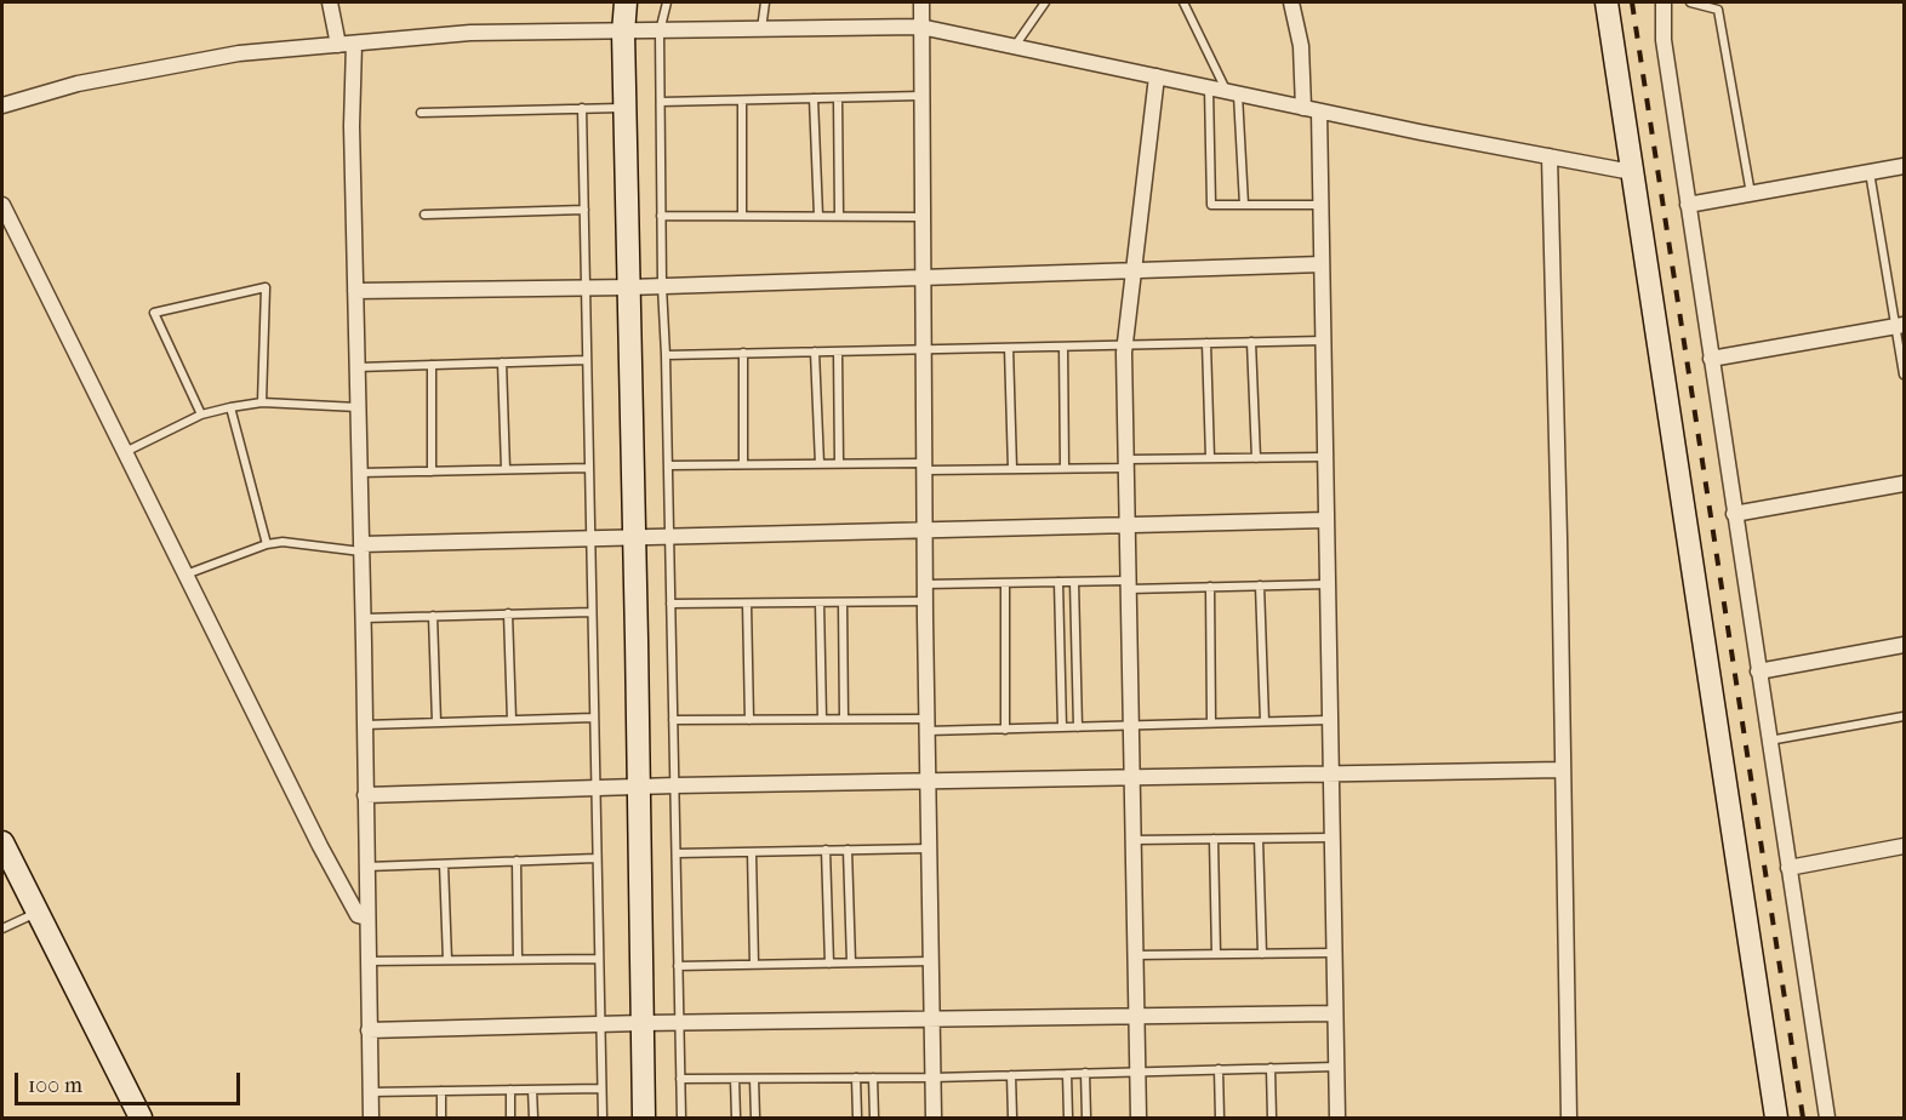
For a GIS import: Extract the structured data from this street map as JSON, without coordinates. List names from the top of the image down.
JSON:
{
  "scale_bar": "100 m"
}
